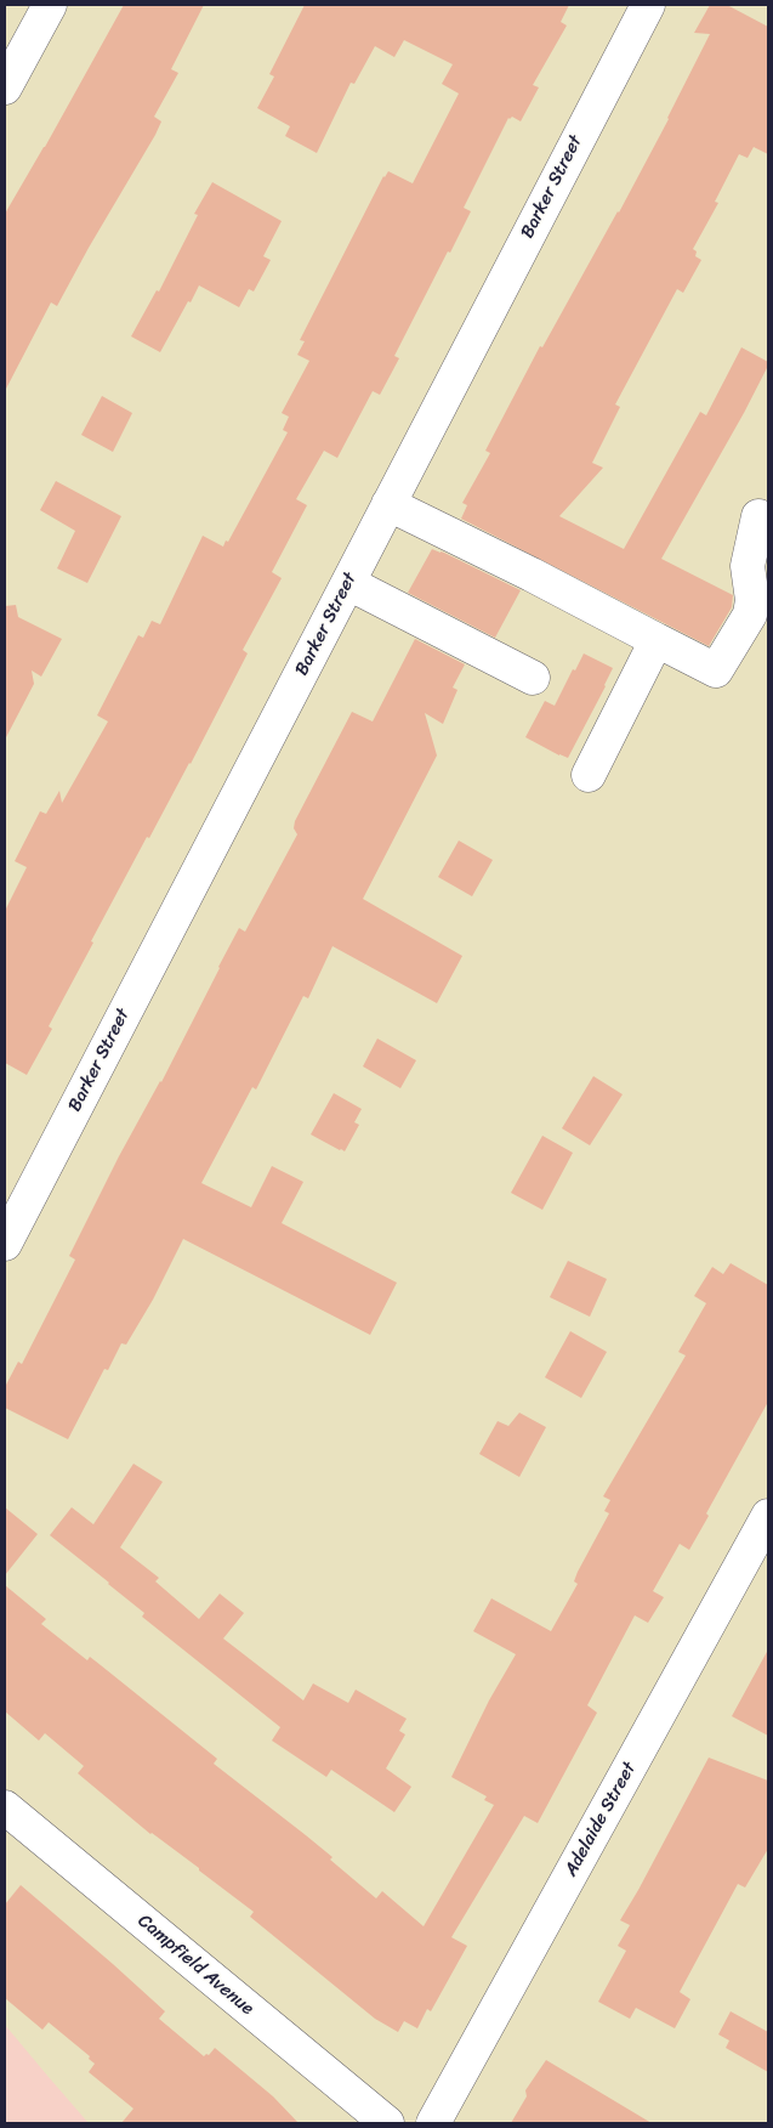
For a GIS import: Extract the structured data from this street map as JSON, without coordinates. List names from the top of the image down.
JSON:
{
  "streets": {
    "street": ["Barker Street", "Adelaide Street", "Campfield Avenue"]
  }
}
